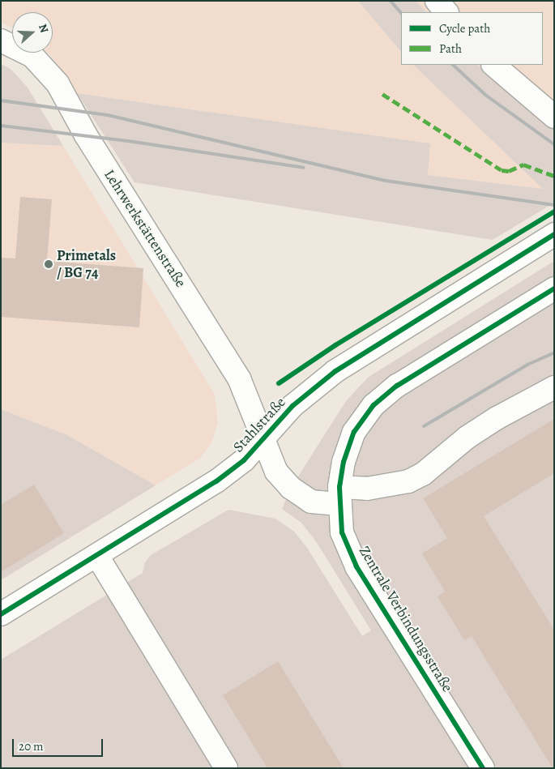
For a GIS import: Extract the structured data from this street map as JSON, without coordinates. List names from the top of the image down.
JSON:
{
  "streets": {
    "street": ["Lehrwerkstättenstraße", "Stahlstraße", "Zentrale Verbindungsstraße"]
  },
  "crossings": [
    ["Lehrwerkstättenstraße", "Stahlstraße"],
    ["Lehrwerkstättenstraße", "Zentrale Verbindungsstraße"]
  ],
  "places": ["Primetals / BG 74"],
  "legend": ["Cycle path", "Path"],
  "scale_bar": "20 m",
  "north": "right"
}
